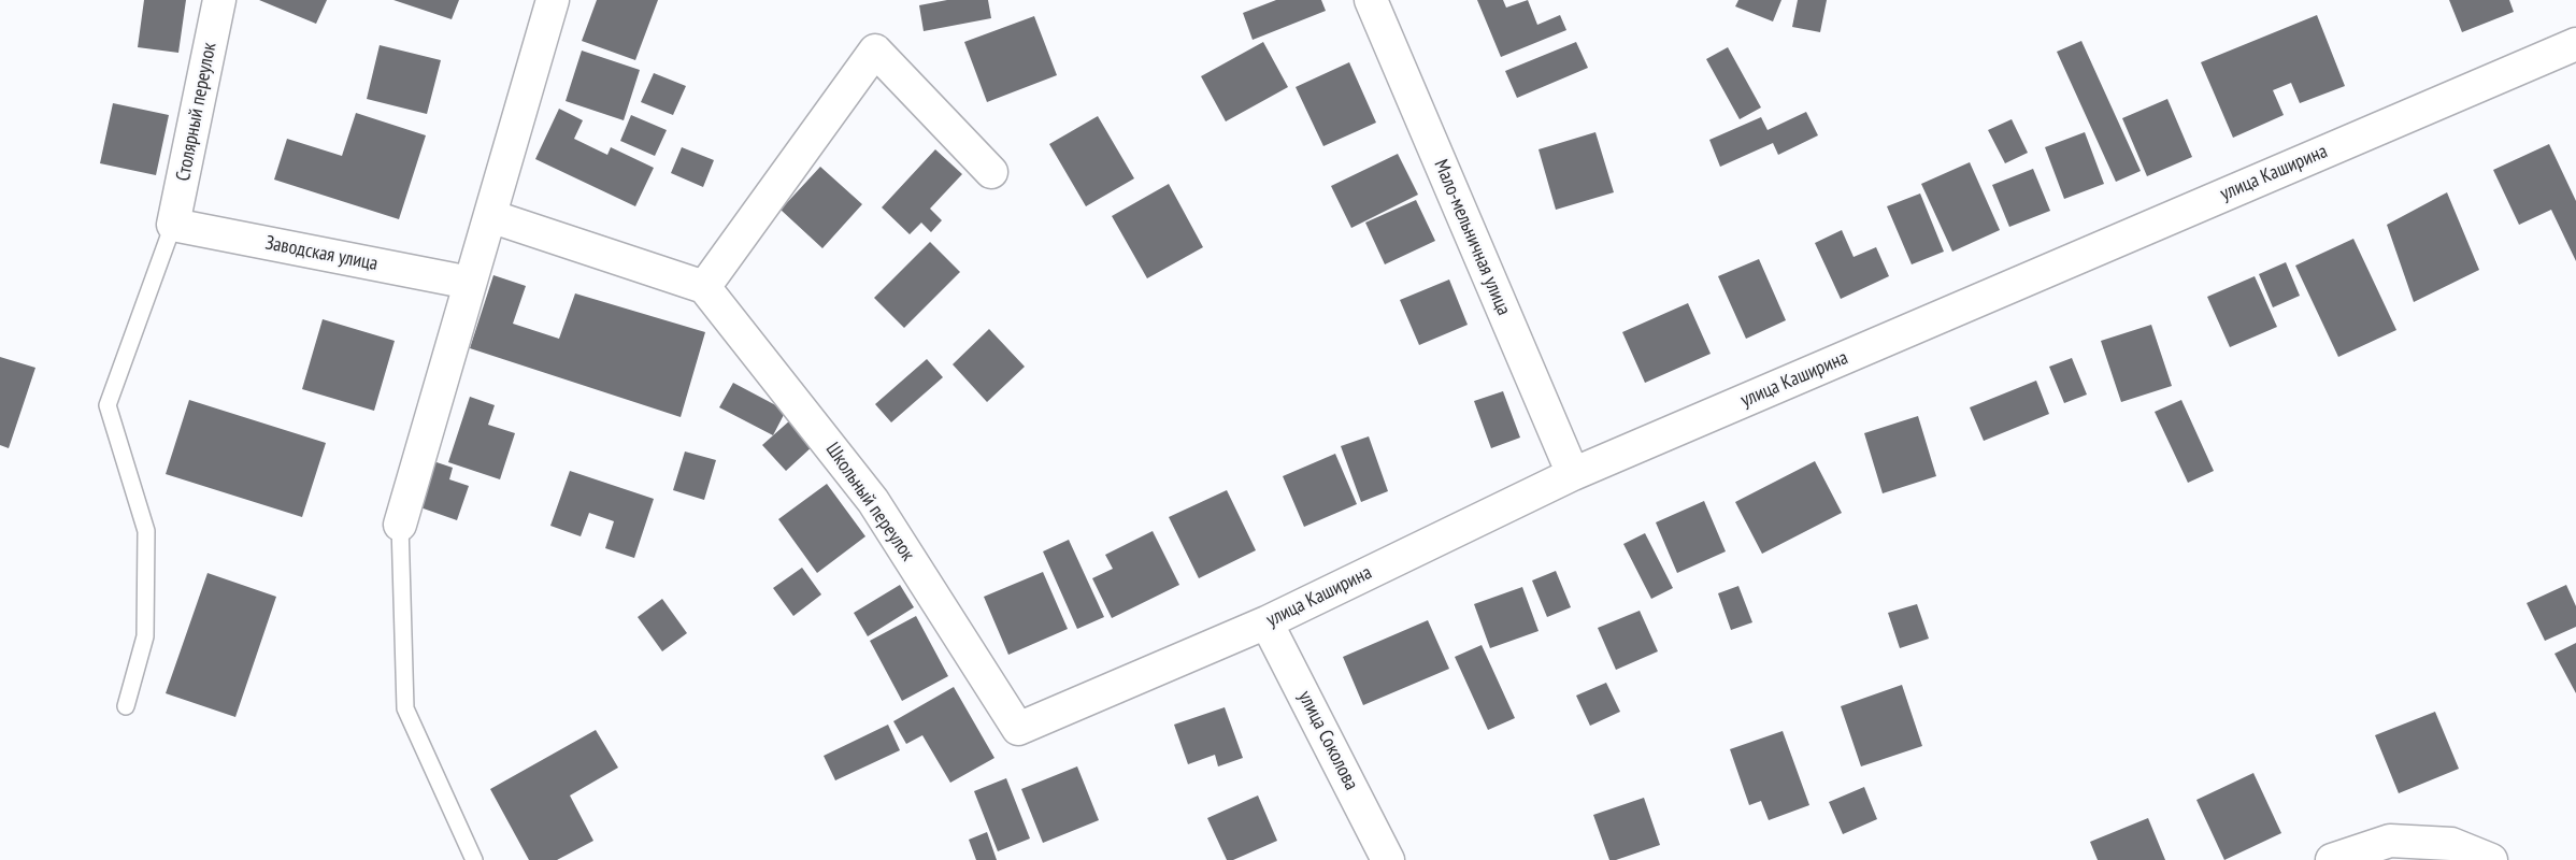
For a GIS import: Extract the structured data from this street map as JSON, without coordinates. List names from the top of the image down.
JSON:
{
  "streets": {
    "street": [
      "Столярный переулок",
      "улица Каширина",
      "Мало-мельничная улица",
      "Заводская улица",
      "Школьный переулок",
      "улица Соколова"
    ]
  },
  "crossings": [
    ["Столярный переулок", "Заводская улица"],
    ["улица Каширина", "Мало-мельничная улица"],
    ["улица Каширина", "Школьный переулок"],
    ["улица Каширина", "улица Соколова"]
  ]
}
